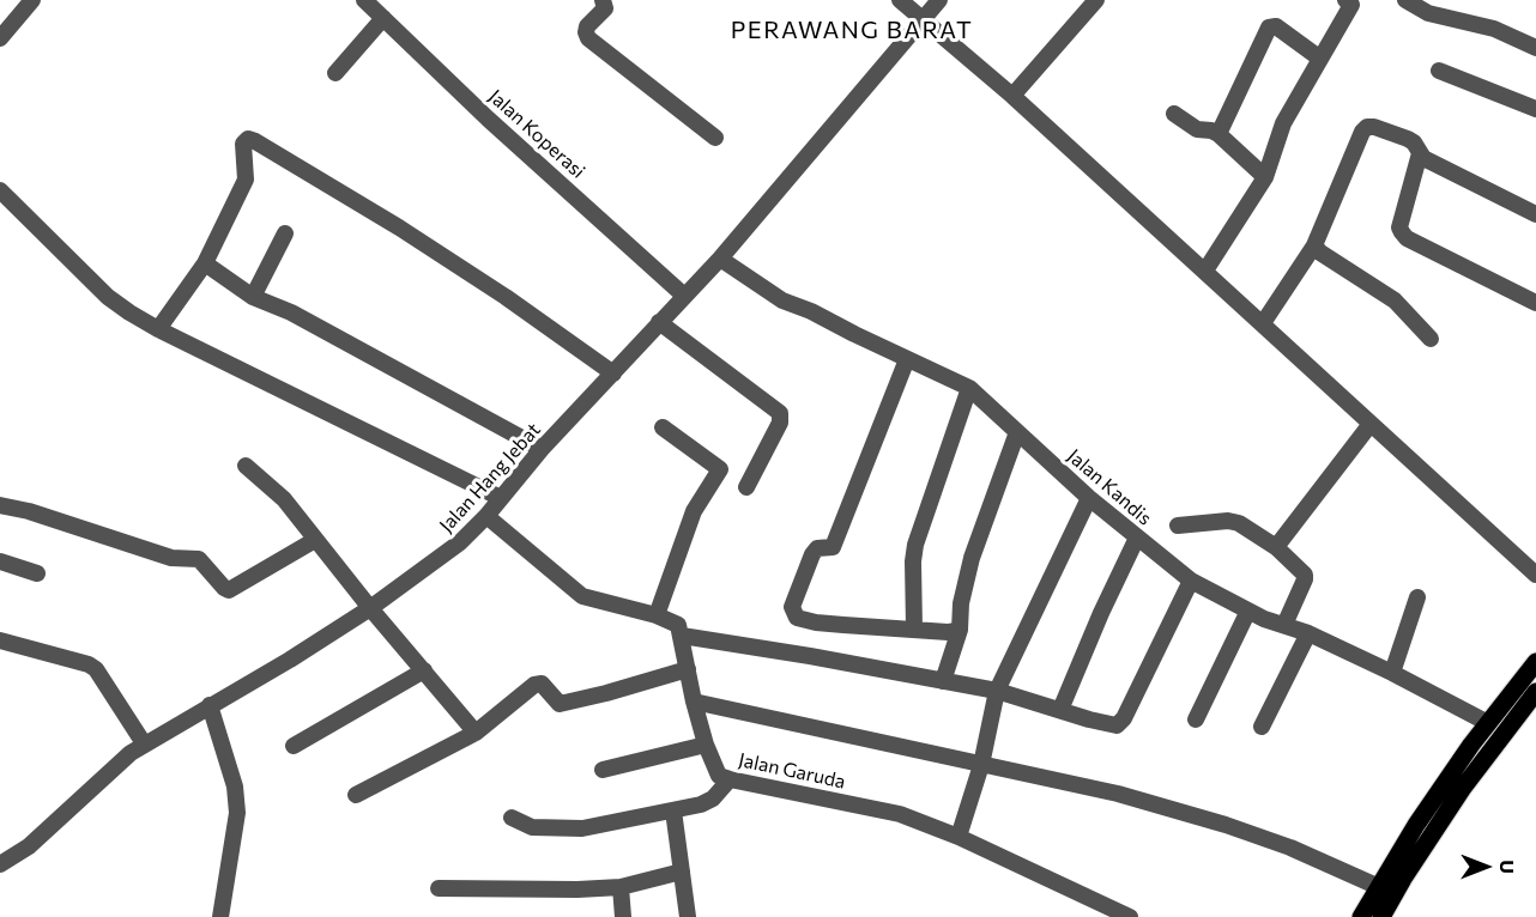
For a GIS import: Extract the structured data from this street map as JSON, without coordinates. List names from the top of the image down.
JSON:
{
  "streets": {
    "street": [
      "Jalan Koperasi",
      "Jalan Hang Jebat",
      "Jalan Kandis",
      "Jalan Garuda"
    ]
  },
  "crossings": [
    ["Jalan Koperasi", "Jalan Hang Jebat"],
    ["Jalan Hang Jebat", "Jalan Kandis"]
  ],
  "districts": ["PERAWANG BARAT"],
  "north": "right"
}
